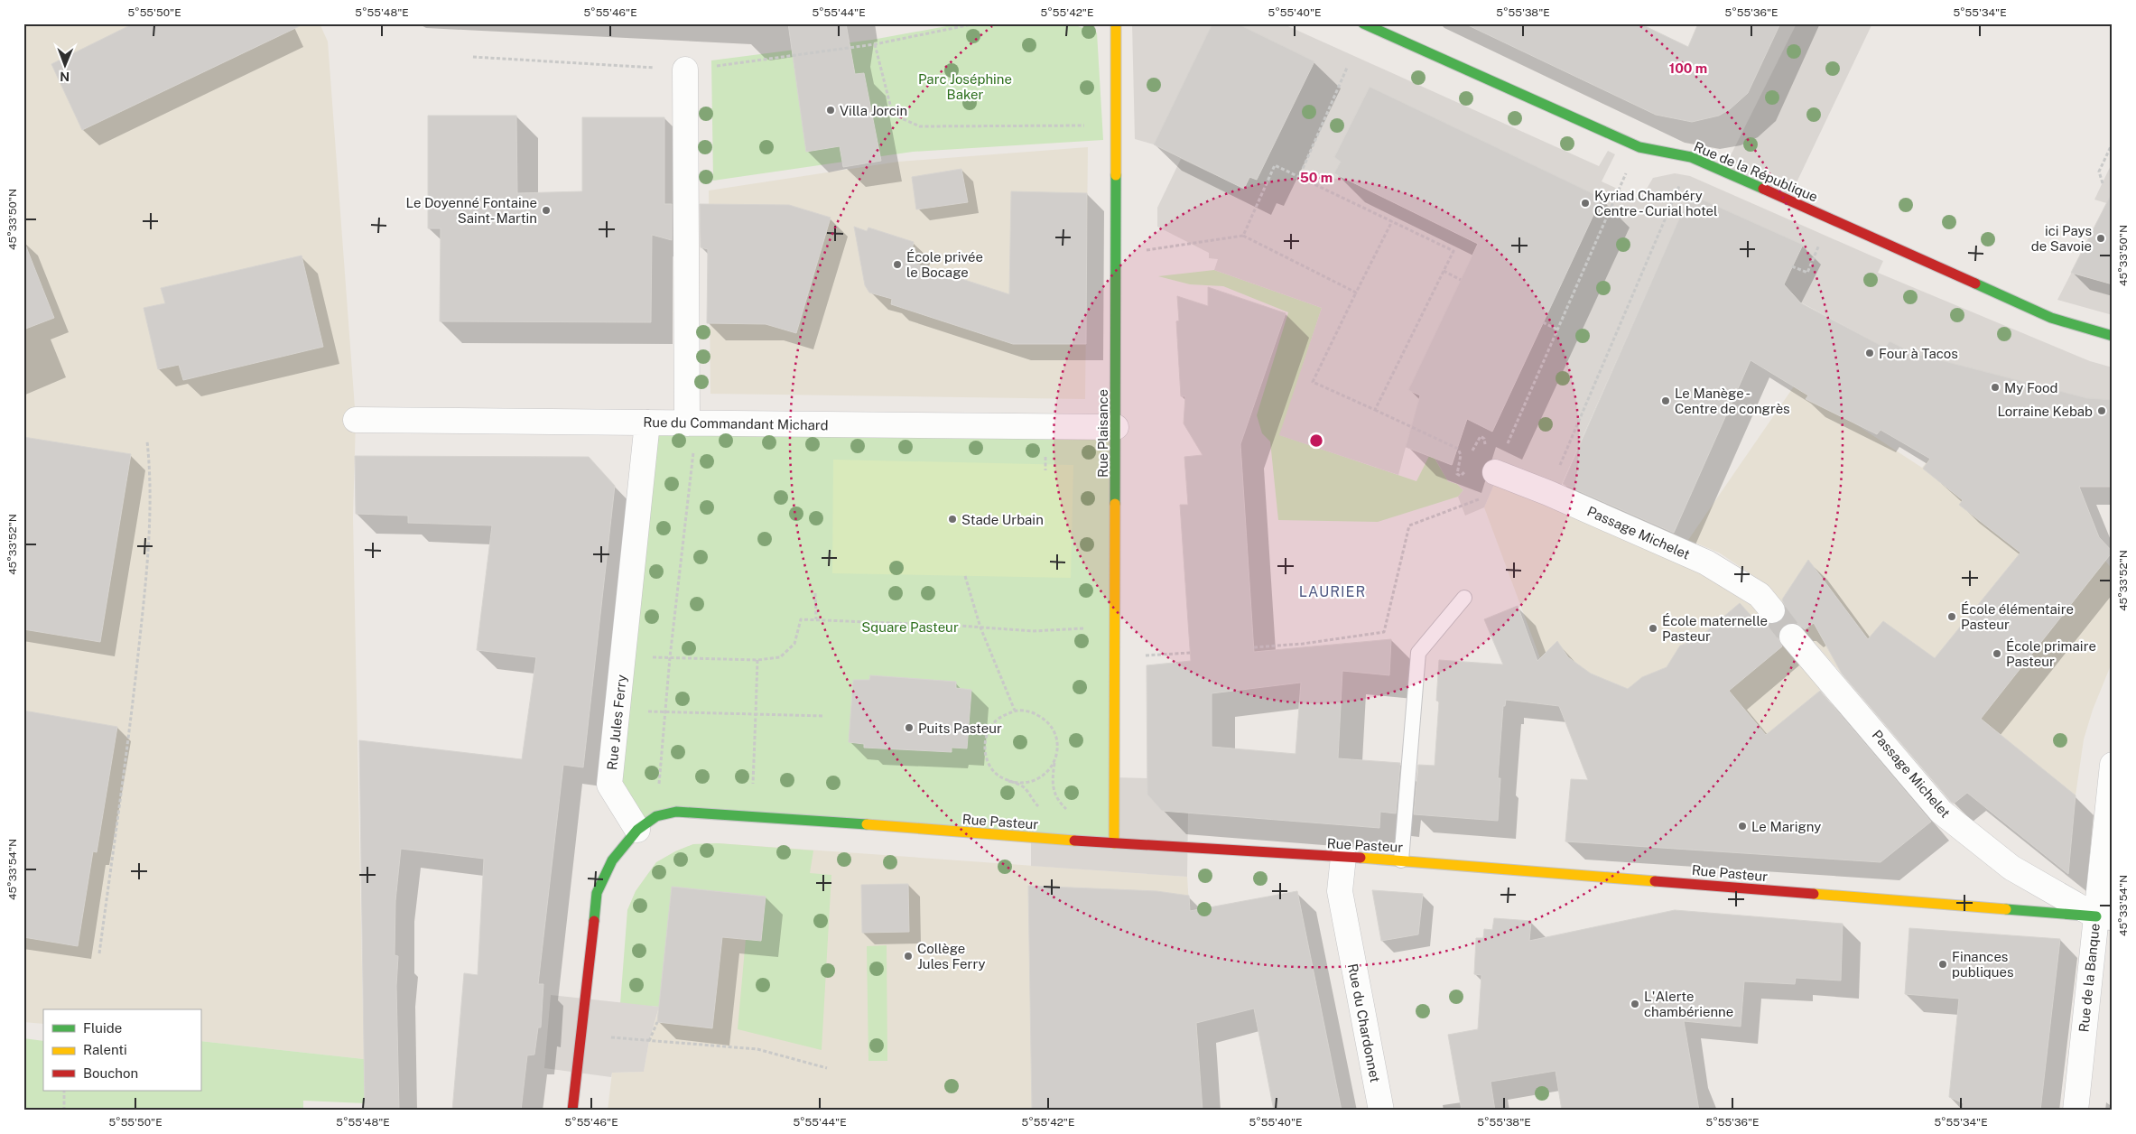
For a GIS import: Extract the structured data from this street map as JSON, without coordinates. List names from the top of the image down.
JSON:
{
  "streets": {
    "street": [
      "Rue de la République",
      "Rue du Commandant Michard",
      "Rue Plaisance",
      "Passage Michelet",
      "Rue Jules Ferry",
      "Rue Pasteur",
      "Rue de la Banque",
      "Rue du Chardonnet"
    ]
  },
  "crossings": [
    ["Rue du Commandant Michard", "Rue Plaisance"],
    ["Rue du Commandant Michard", "Rue Jules Ferry"],
    ["Rue Plaisance", "Rue Pasteur"],
    ["Passage Michelet", "Rue Pasteur"],
    ["Passage Michelet", "Rue de la Banque"],
    ["Rue Jules Ferry", "Rue Pasteur"],
    ["Rue Pasteur", "Rue de la Banque"],
    ["Rue Pasteur", "Rue du Chardonnet"]
  ],
  "districts": ["LAURIER"],
  "parks": ["Parc Joséphine Baker", "Square Pasteur"],
  "places": [
    "Villa Jorcin",
    "Kyriad Chambéry Centre - Curial hotel",
    "Le Doyenné Fontaine Saint- Martin",
    "ici Pays de Savoie",
    "École privée le Bocage",
    "Four à Tacos",
    "My Food",
    "Le Manège - Centre de congrès",
    "Lorraine Kebab",
    "Stade Urbain",
    "École élémentaire Pasteur",
    "École maternelle Pasteur",
    "École primaire Pasteur",
    "Puits Pasteur",
    "Le Marigny",
    "Collège Jules Ferry",
    "Finances publiques",
    "L'Alerte chambérienne"
  ],
  "legend": ["Fluide", "Ralenti", "Bouchon"],
  "north": "bottom",
  "coordinates": [
    "5°55'50\"E",
    "5°55'48\"E",
    "5°55'46\"E",
    "5°55'44\"E",
    "5°55'42\"E",
    "5°55'40\"E",
    "5°55'38\"E",
    "5°55'36\"E",
    "5°55'34\"E",
    "45°33'50\"N",
    "45°33'52\"N",
    "45°33'54\"N"
  ],
  "rings": ["100 m", "50 m"]
}
